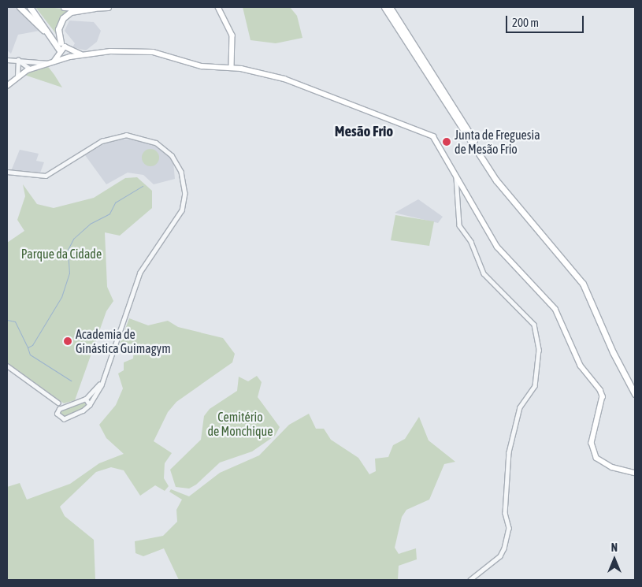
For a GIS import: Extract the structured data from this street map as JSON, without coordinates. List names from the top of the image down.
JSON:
{
  "districts": ["Mesão Frio"],
  "parks": ["Parque da Cidade", "Cemitério de Monchique"],
  "places": ["Junta de Freguesia de Mesão Frio", "Academia de Ginástica Guimagym"],
  "scale_bar": "200 m",
  "north": "top"
}
